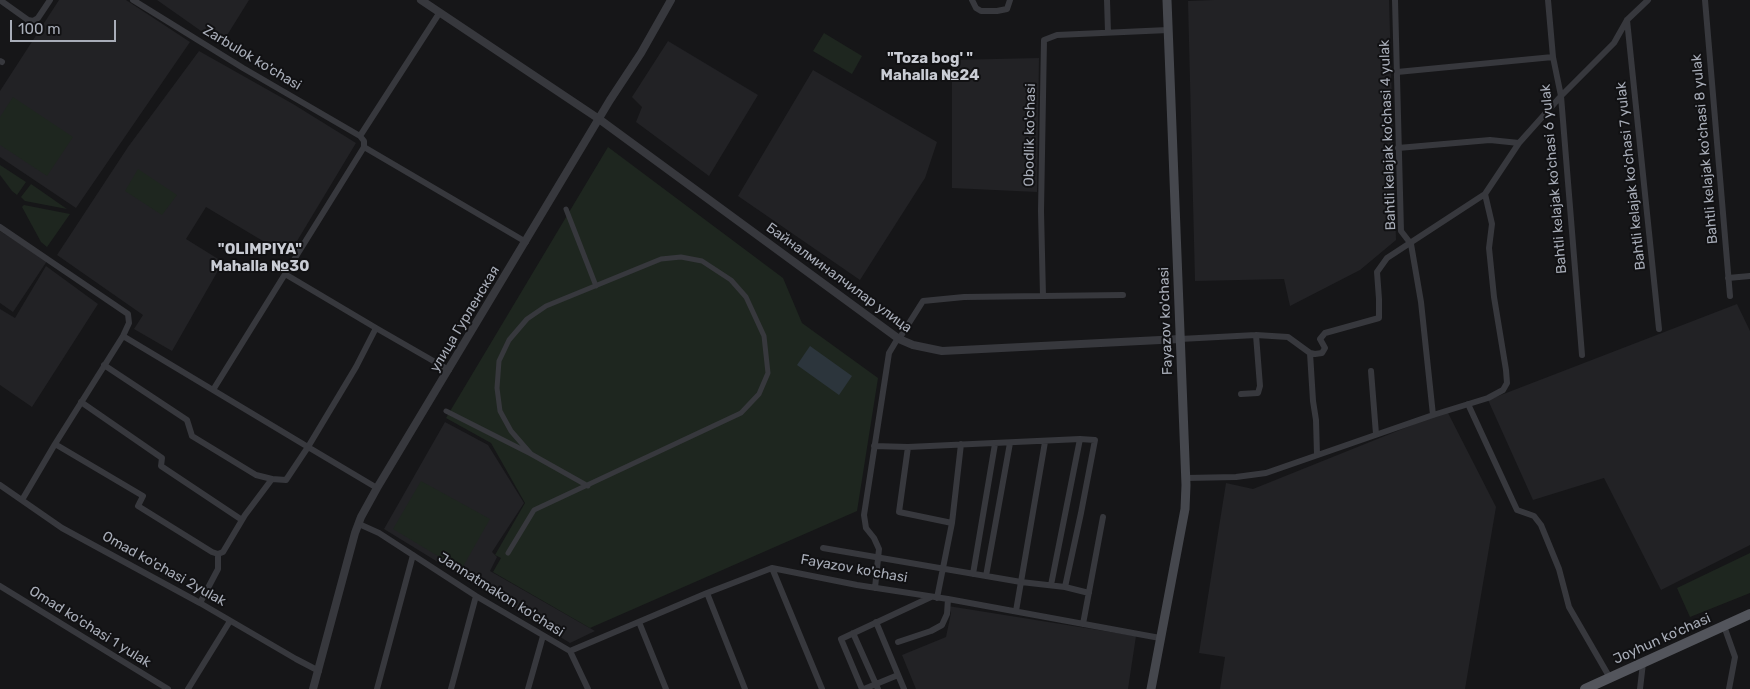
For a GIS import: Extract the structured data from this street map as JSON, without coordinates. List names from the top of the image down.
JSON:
{
  "streets": {
    "main road": ["Fayazov ko'chasi", "Joyhun ko'chasi"],
    "street": [
      "Zarbulok ko'chasi",
      "Obodlik ko'chasi",
      "Bahtli kelajak ko'chasi 4 yulak",
      "Bahtli kelajak ko'chasi 8 yulak",
      "Bahtli kelajak ko'chasi 7 yulak",
      "Bahtli kelajak ko'chasi 6 yulak",
      "Байналминалчилар улица",
      "улица Гурленская",
      "Omad ko'chasi 2yulak",
      "Jannatmakon ko'chasi",
      "Omad ko'chasi 1 yulak"
    ]
  },
  "crossings": [
    ["Obodlik ko'chasi", "Fayazov ko'chasi"],
    ["Байналминалчилар улица", "улица Гурленская"],
    ["Байналминалчилар улица", "Fayazov ko'chasi"],
    ["улица Гурленская", "Omad ko'chasi 2yulak"],
    ["улица Гурленская", "Jannatmakon ko'chasi"],
    ["Fayazov ko'chasi", "Jannatmakon ko'chasi"]
  ],
  "districts": ["\"Toza bog' \" Mahalla №24", "\"OLIMPIYA\" Mahalla №30"],
  "scale_bar": "100 m"
}
